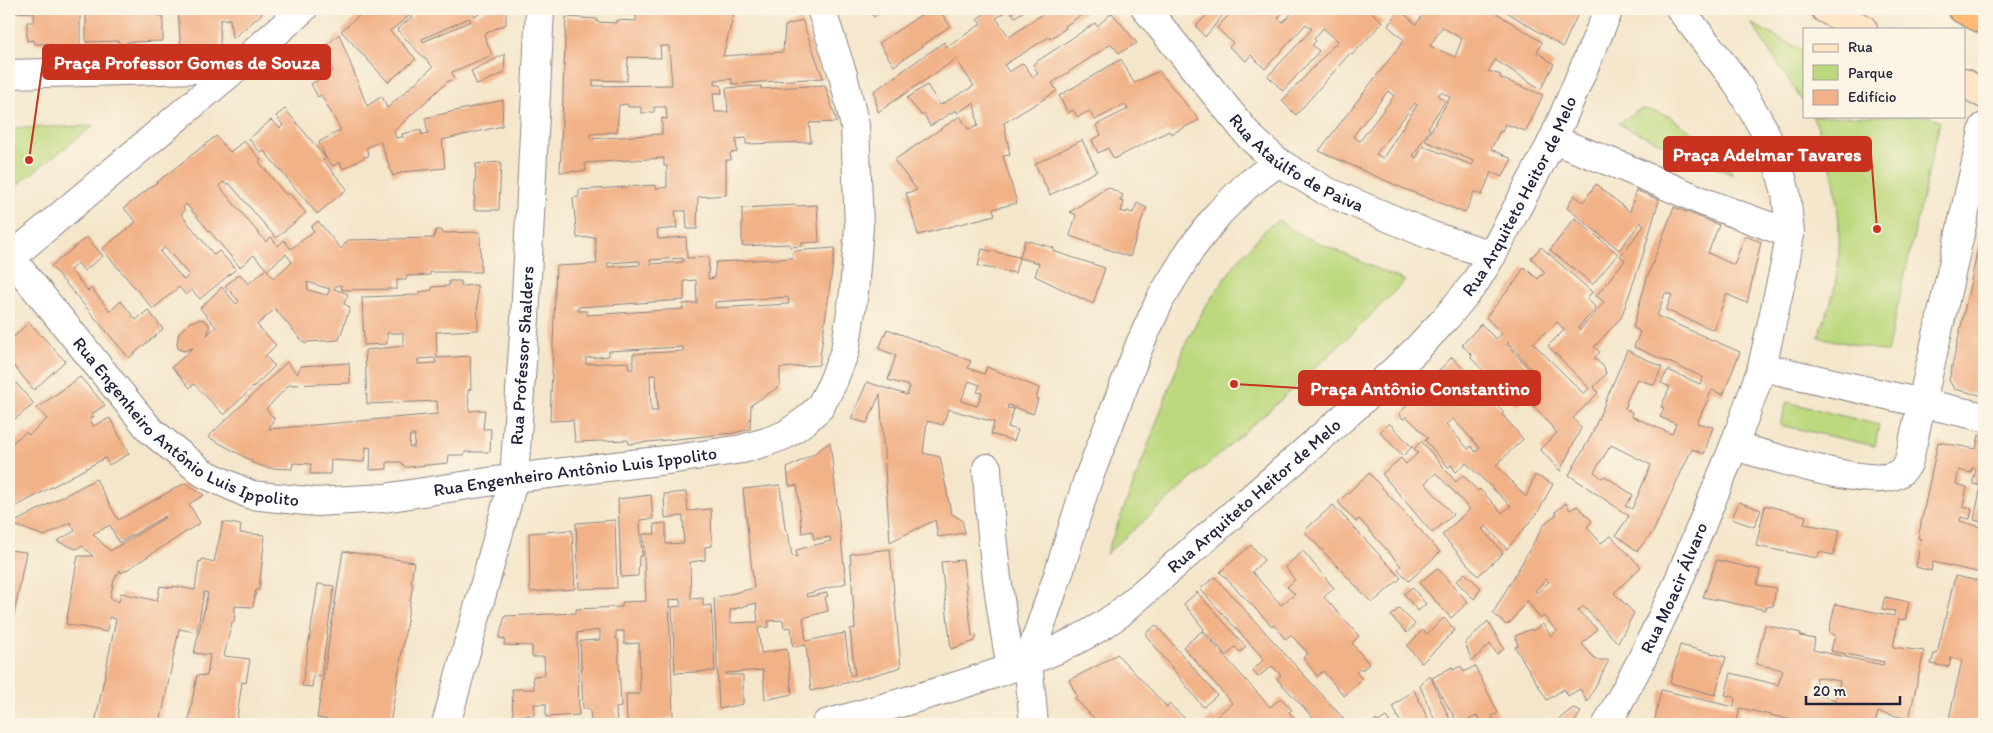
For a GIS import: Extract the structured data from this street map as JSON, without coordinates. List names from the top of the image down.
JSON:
{
  "streets": {
    "street": [
      "Rua Ataúlfo de Paiva",
      "Rua Arquiteto Heitor de Melo",
      "Rua Professor Shalders",
      "Rua Engenheiro Antônio Luis Ippolito",
      "Rua Moacir Álvaro"
    ]
  },
  "crossings": [
    ["Rua Ataúlfo de Paiva", "Rua Arquiteto Heitor de Melo"],
    ["Rua Professor Shalders", "Rua Engenheiro Antônio Luis Ippolito"]
  ],
  "places": ["Praça Professor Gomes de Souza", "Praça Adelmar Tavares", "Praça Antônio Constantino"],
  "legend": ["Rua", "Parque", "Edifício"],
  "scale_bar": "20 m"
}
